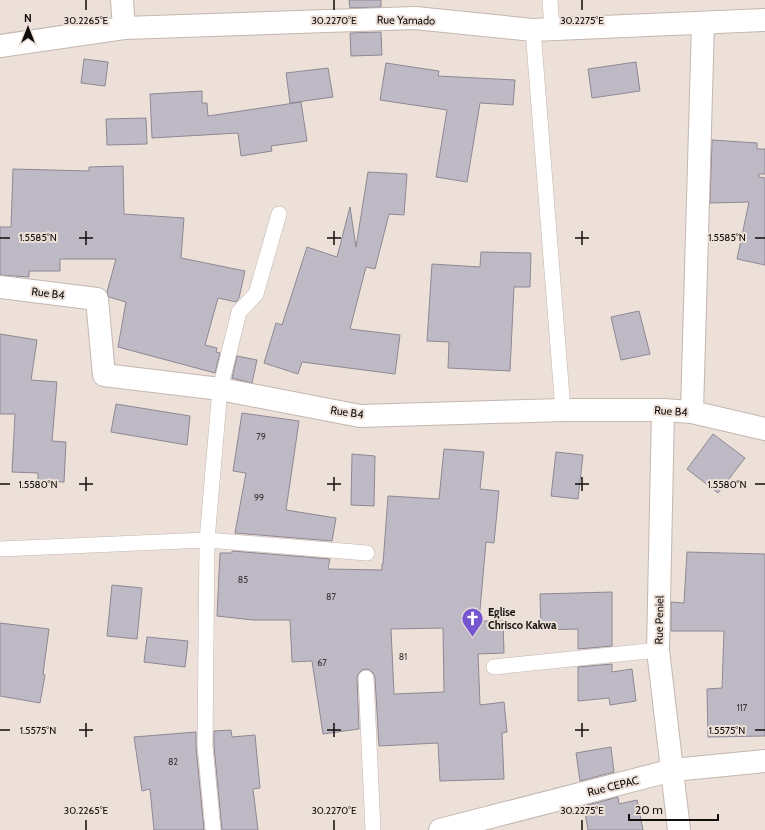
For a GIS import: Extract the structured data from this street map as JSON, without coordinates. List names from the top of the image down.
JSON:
{
  "streets": {
    "street": [
      "Rue Yamado",
      "Rue B4",
      "Rue Peniel",
      "Rue CEPAC"
    ]
  },
  "crossings": [
    ["Rue B4", "Rue Peniel"],
    ["Rue Peniel", "Rue CEPAC"]
  ],
  "places": {
    "church": ["Eglise Chrisco Kakwa"]
  },
  "house_numbers": [
    "79",
    "99",
    "85",
    "87",
    "81",
    "67",
    "117",
    "82"
  ],
  "scale_bar": "20 m",
  "north": "top",
  "coordinates": [
    "30.2265°E",
    "30.2270°E",
    "30.2275°E",
    "1.5585°N",
    "1.5580°N",
    "1.5575°N"
  ]
}
